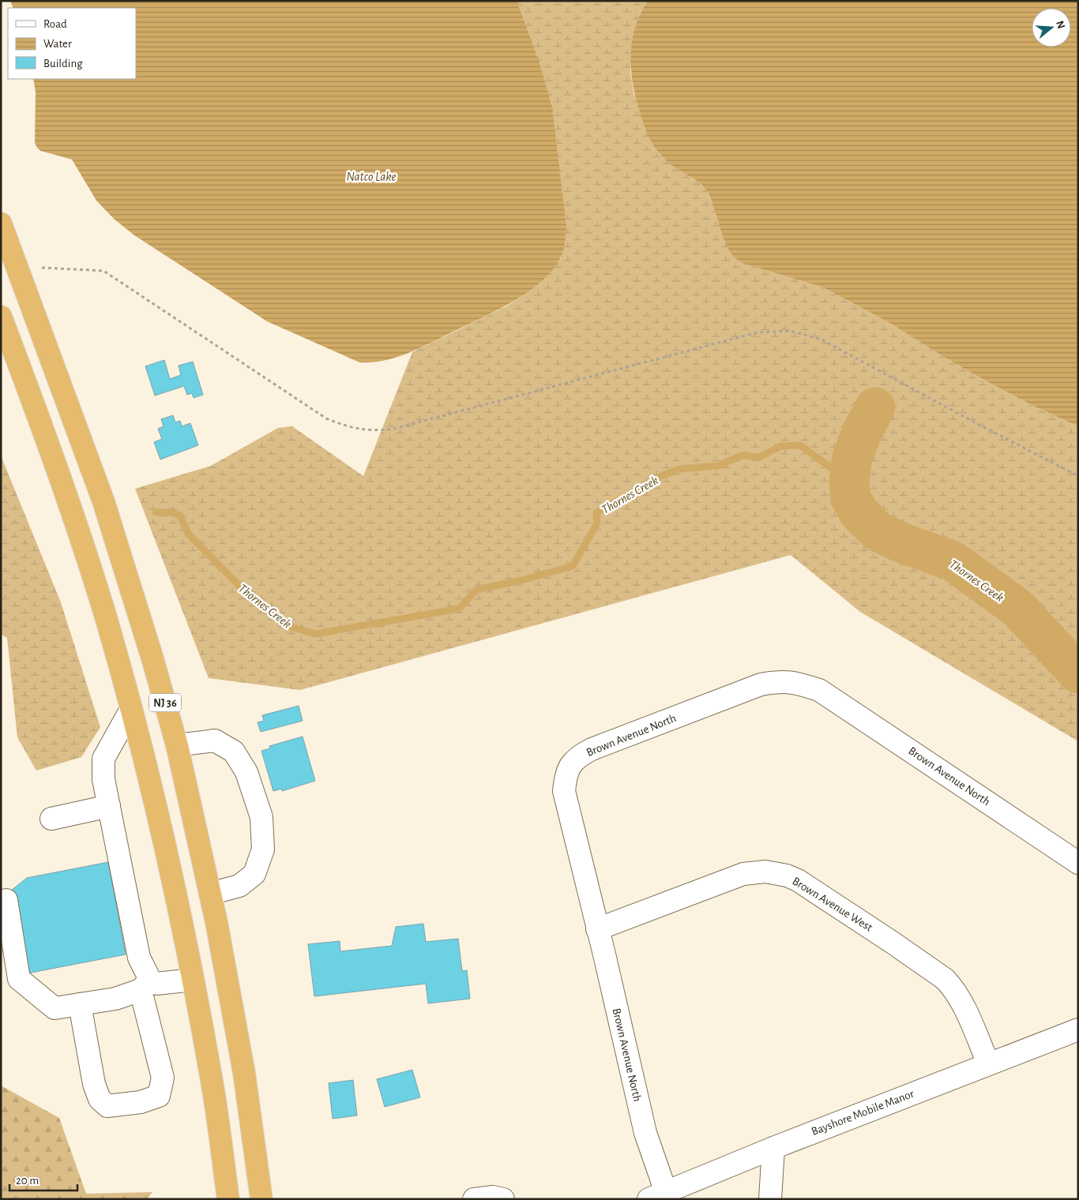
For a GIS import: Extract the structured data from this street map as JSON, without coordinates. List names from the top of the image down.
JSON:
{
  "streets": {
    "highway": ["NJ 36"],
    "street": ["Brown Avenue North", "Brown Avenue West", "Bayshore Mobile Manor"]
  },
  "crossings": [
    ["Brown Avenue North", "Brown Avenue West"],
    ["Brown Avenue North", "Bayshore Mobile Manor"],
    ["Brown Avenue West", "Bayshore Mobile Manor"]
  ],
  "water": ["Natco Lake", "Thornes Creek"],
  "legend": ["Road", "Water", "Building"],
  "scale_bar": "20 m",
  "north": "right"
}
